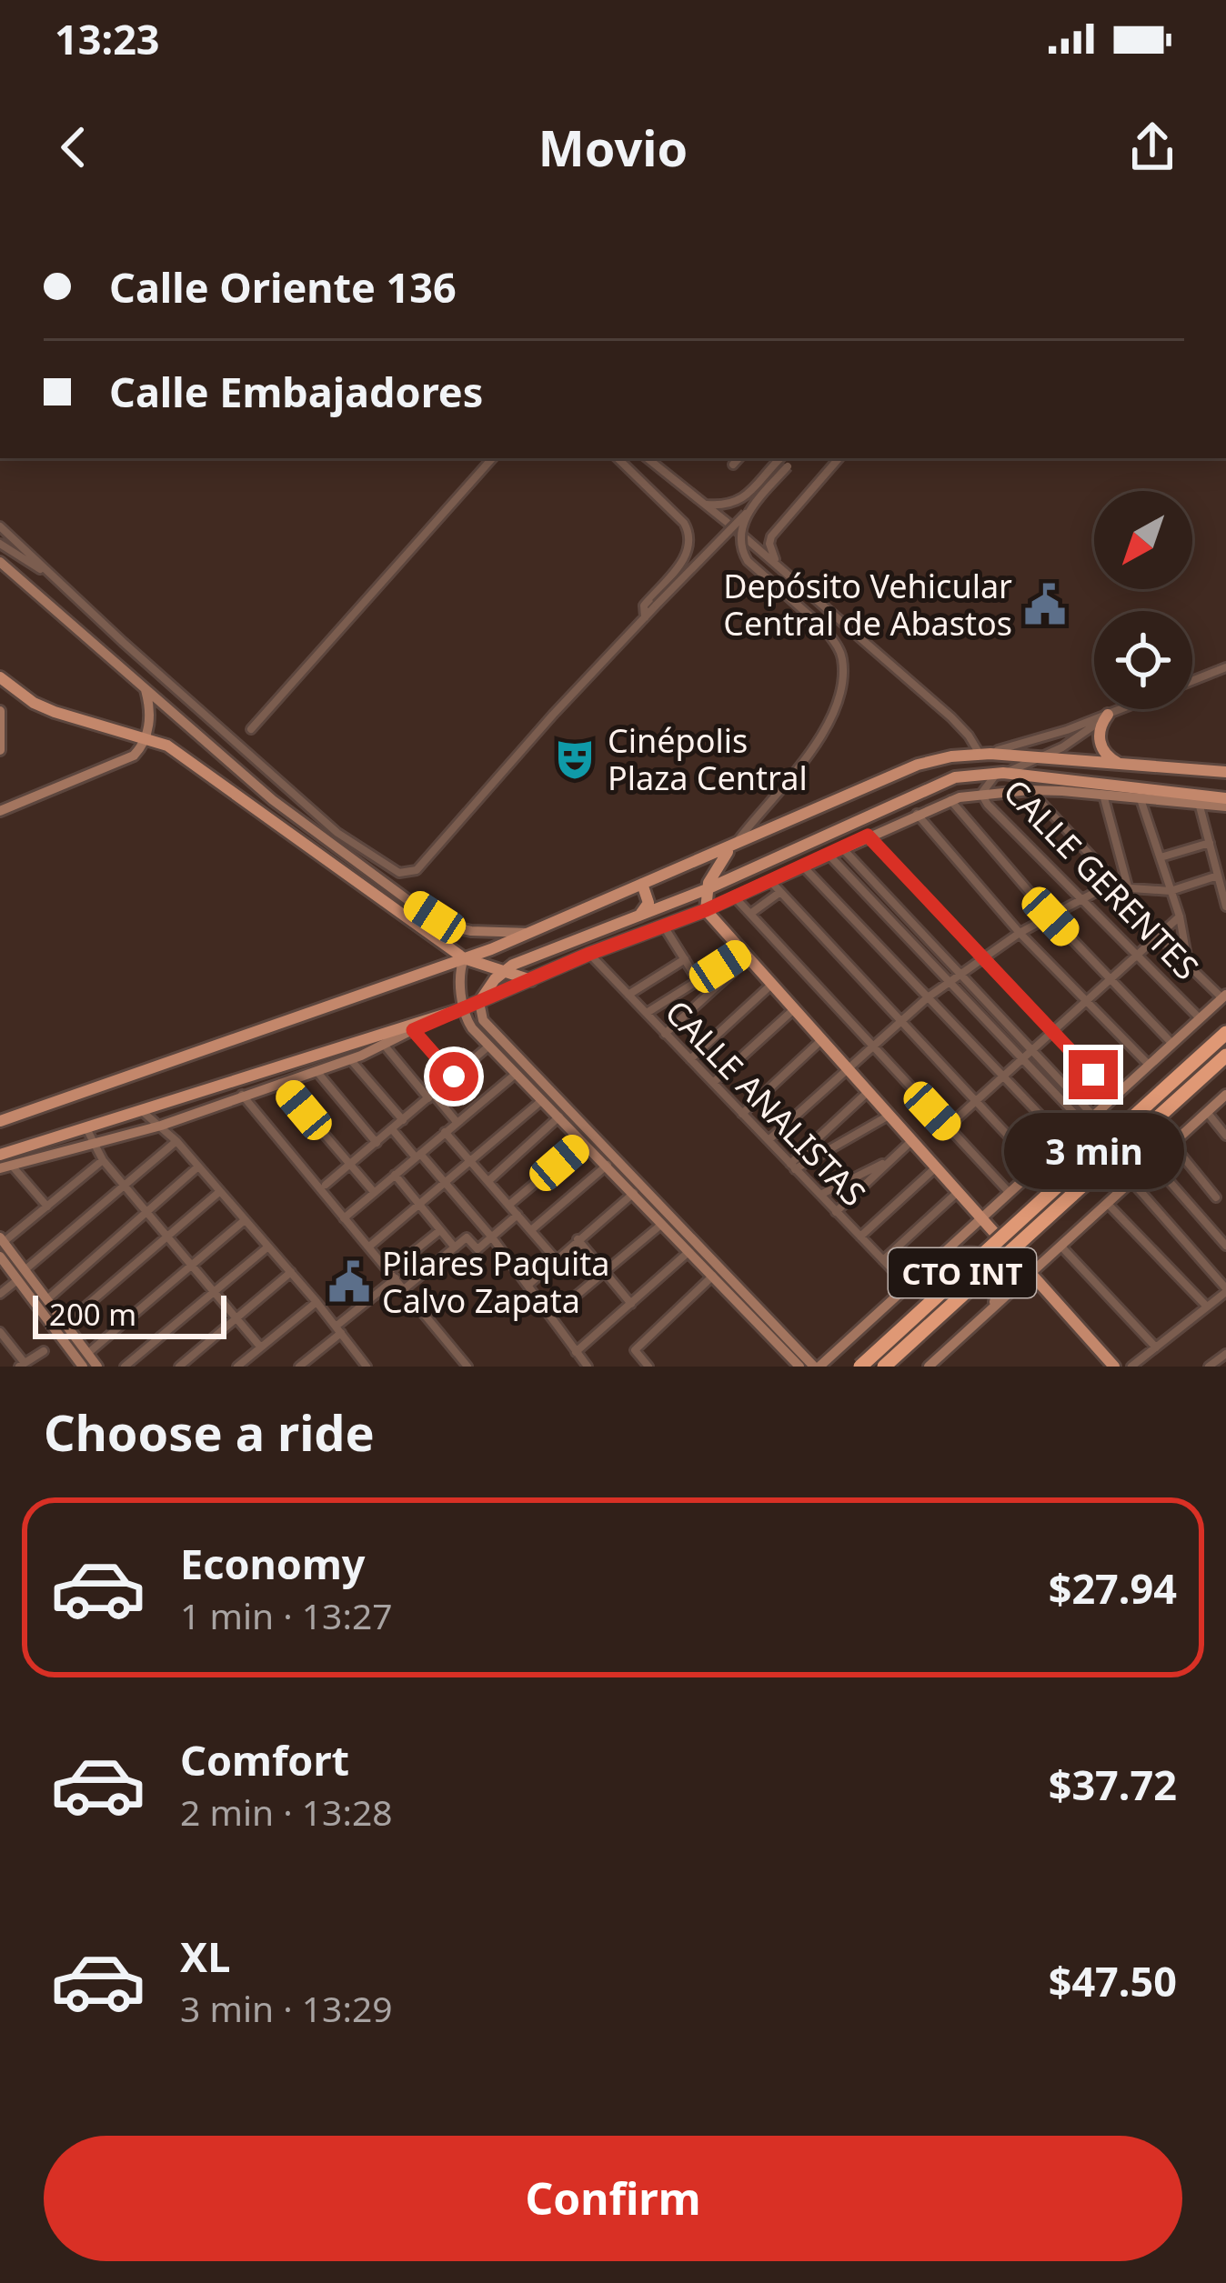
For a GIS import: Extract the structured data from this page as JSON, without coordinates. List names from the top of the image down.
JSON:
{
  "streets": {
    "highway": ["CTO INT"],
    "street": ["CALLE GERENTES", "CALLE ANALISTAS"]
  },
  "crossings": [
    ["CALLE GERENTES", "CTO INT"],
    ["CALLE ANALISTAS", "CTO INT"]
  ],
  "places": {
    "public building": ["Depósito Vehicular Central de Abastos", "Pilares Paquita Calvo Zapata"],
    "theatre": ["Cinépolis Plaza Central"]
  },
  "scale_bar": "200 m",
  "north": "bottom left",
  "page": {
    "status": "13:23",
    "header": "Movio",
    "banner": ["Calle Oriente 136", "Calle Embajadores"],
    "bubble": "3 min",
    "scale": "200 m",
    "heading": "Choose a ride",
    "list": [
      {
        "name": "Economy",
        "note": "1 min · 13:27",
        "value": "$27.94"
      },
      {
        "name": "Comfort",
        "note": "2 min · 13:28",
        "value": "$37.72"
      },
      {
        "name": "XL",
        "note": "3 min · 13:29",
        "value": "$47.50"
      }
    ],
    "buttons": "Confirm"
  }
}
